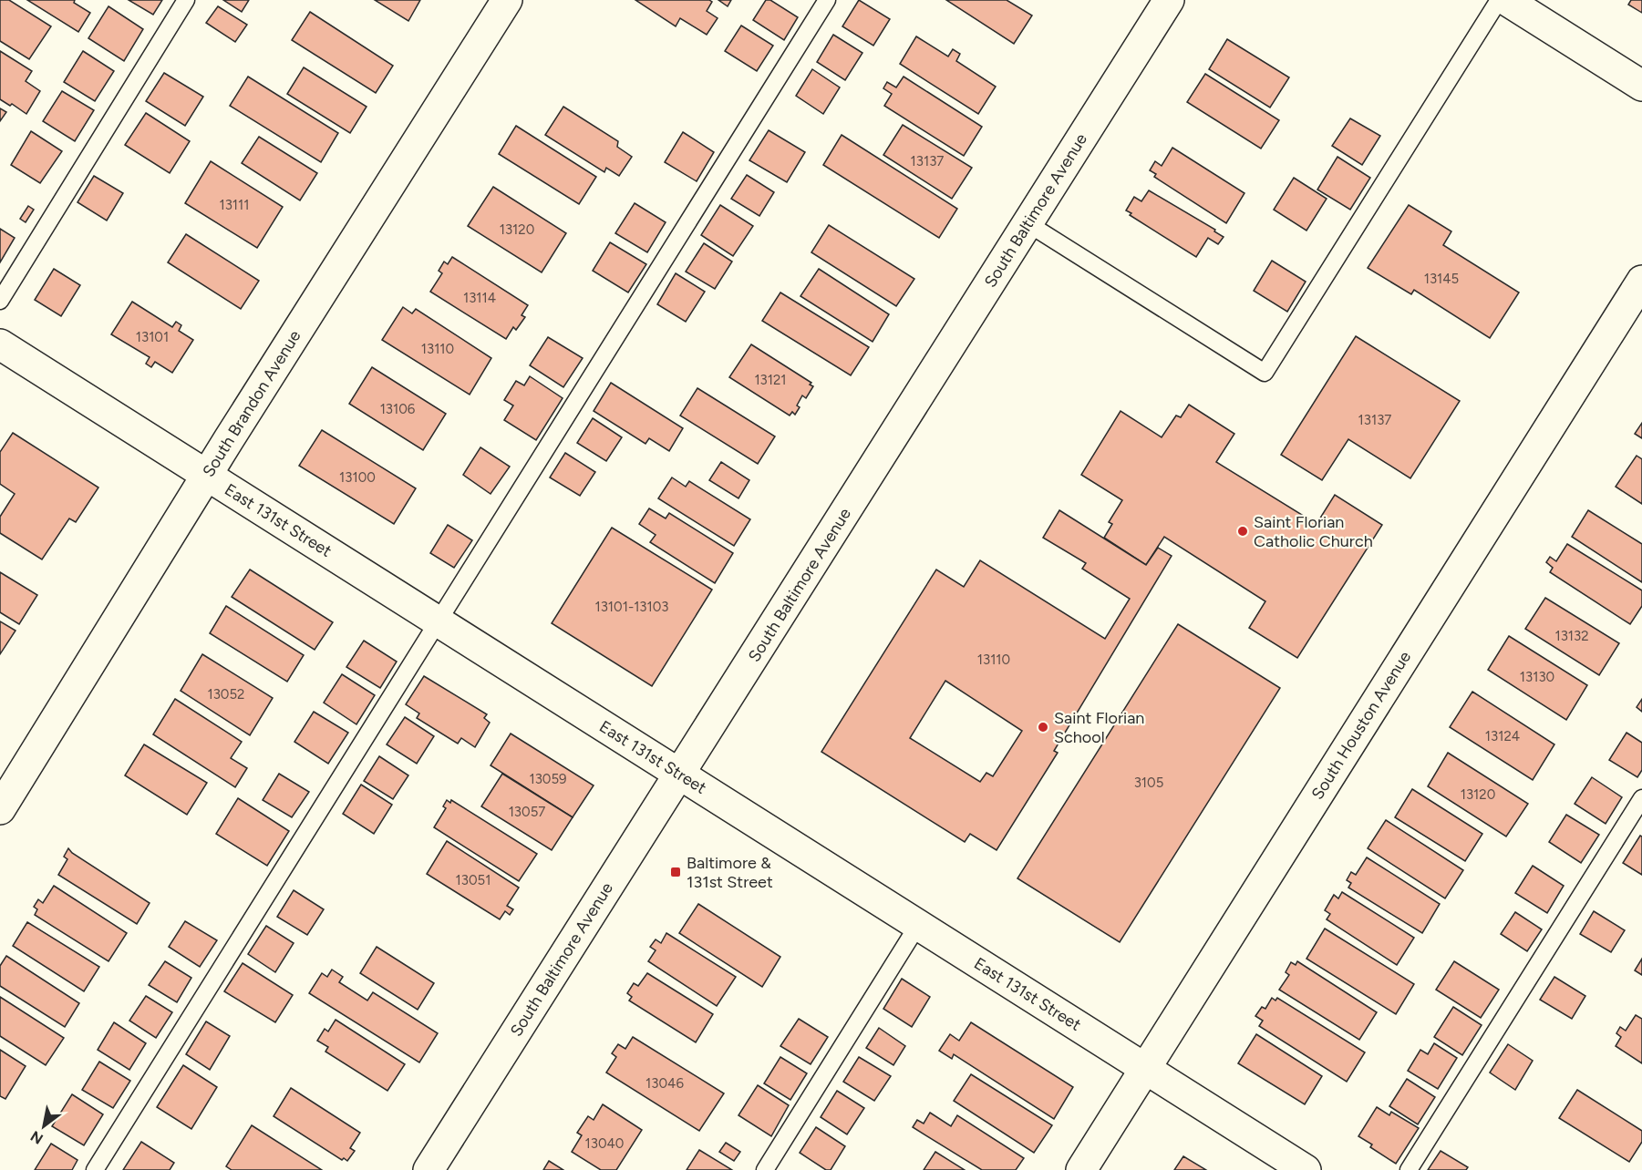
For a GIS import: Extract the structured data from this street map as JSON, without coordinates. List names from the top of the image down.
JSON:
{
  "streets": {
    "street": [
      "South Baltimore Avenue",
      "South Brandon Avenue",
      "East 131st Street",
      "South Houston Avenue"
    ]
  },
  "crossings": [
    ["South Baltimore Avenue", "East 131st Street"],
    ["South Brandon Avenue", "East 131st Street"],
    ["East 131st Street", "South Houston Avenue"]
  ],
  "places": {
    "other": ["Saint Florian Catholic Church", "Saint Florian School"],
    "transit": ["Baltimore & 131st Street"]
  },
  "house_numbers": [
    "13137",
    "13111",
    "13120",
    "13145",
    "13114",
    "13101",
    "13110",
    "13121",
    "13106",
    "13137",
    "13100",
    "13101-13103",
    "13132",
    "13110",
    "13130",
    "13052",
    "13124",
    "13059",
    "3105",
    "13120",
    "13057",
    "13051",
    "13046",
    "13040"
  ],
  "north": "bottom left"
}
